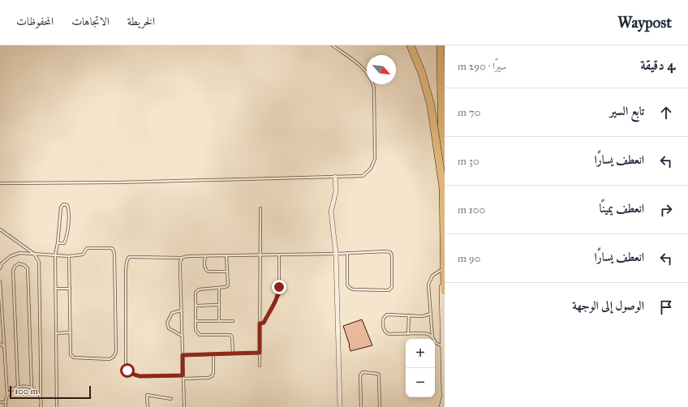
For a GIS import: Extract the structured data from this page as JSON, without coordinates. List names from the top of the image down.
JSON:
{
  "scale_bar": "100 m",
  "north": "bottom right",
  "page": {
    "header": "Waypost",
    "nav": ["الخريطة", "الاتجاهات", "المحفوظات"],
    "heading": ["4 دقيقة", "سيرًا · 290 m"],
    "list": [
      ["تابع السير", "70 m"],
      ["انعطف يسارًا", "30 m"],
      ["انعطف يمينًا", "100 m"],
      ["انعطف يسارًا", "90 m"],
      "الوصول إلى الوجهة"
    ],
    "map_buttons": ["+", "−"],
    "scale": "100 m"
  }
}
